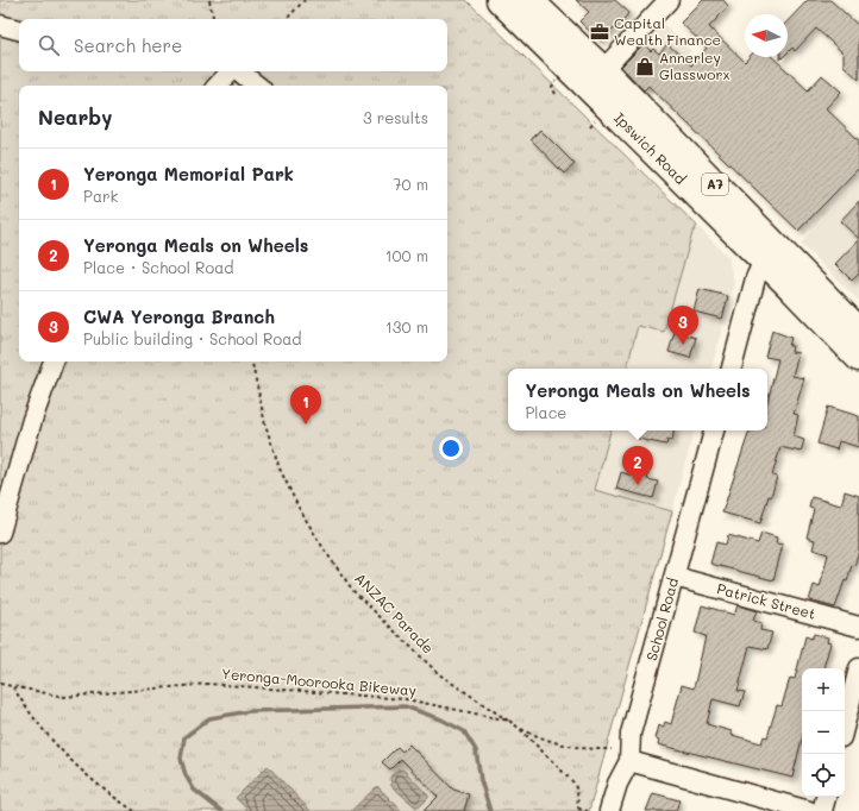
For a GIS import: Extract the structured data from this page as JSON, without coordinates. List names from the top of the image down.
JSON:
{
  "streets": {
    "highway": ["Ipswich Road", "A7"],
    "street": ["Patrick Street", "School Road"],
    "path": ["ANZAC Parade", "Yeronga-Moorooka Bikeway"]
  },
  "crossings": [
    ["Patrick Street", "School Road"],
    ["ANZAC Parade", "Yeronga-Moorooka Bikeway"]
  ],
  "places": {
    "office": ["Capital Wealth Finance"],
    "shop": ["Annerley Glassworx"]
  },
  "north": "left",
  "page": {
    "search": "Search here",
    "heading": ["Nearby", "3 results"],
    "list": [
      {
        "mark": "1",
        "name": "Yeronga Memorial Park",
        "note": "Park",
        "value": "70 m"
      },
      {
        "mark": "2",
        "name": "Yeronga Meals on Wheels",
        "note": "Place · School Road",
        "value": "100 m"
      },
      {
        "mark": "3",
        "name": "CWA Yeronga Branch",
        "note": "Public building · School Road",
        "value": "130 m"
      }
    ],
    "pins": ["3", "1", "2"],
    "popup": ["Yeronga Meals on Wheels", "Place"],
    "map_buttons": ["+", "−"]
  }
}
